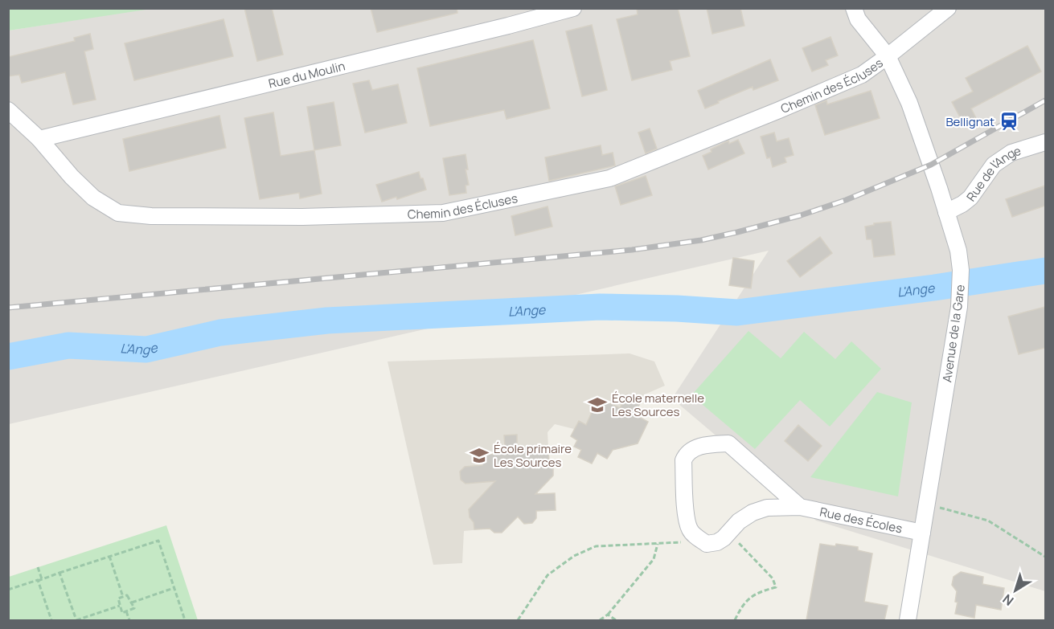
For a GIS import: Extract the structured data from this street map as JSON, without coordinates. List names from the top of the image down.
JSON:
{
  "streets": {
    "street": [
      "Rue du Moulin",
      "Chemin des Écluses",
      "Rue de l'Ange",
      "Avenue de la Gare",
      "Rue des Écoles"
    ]
  },
  "crossings": [
    ["Rue du Moulin", "Chemin des Écluses"],
    ["Chemin des Écluses", "Avenue de la Gare"],
    ["Rue de l'Ange", "Avenue de la Gare"],
    ["Avenue de la Gare", "Rue des Écoles"]
  ],
  "water": ["L'Ange"],
  "places": {
    "station": ["Bellignat"],
    "school or university": ["École maternelle Les Sources", "École primaire Les Sources"]
  },
  "north": "bottom left"
}
